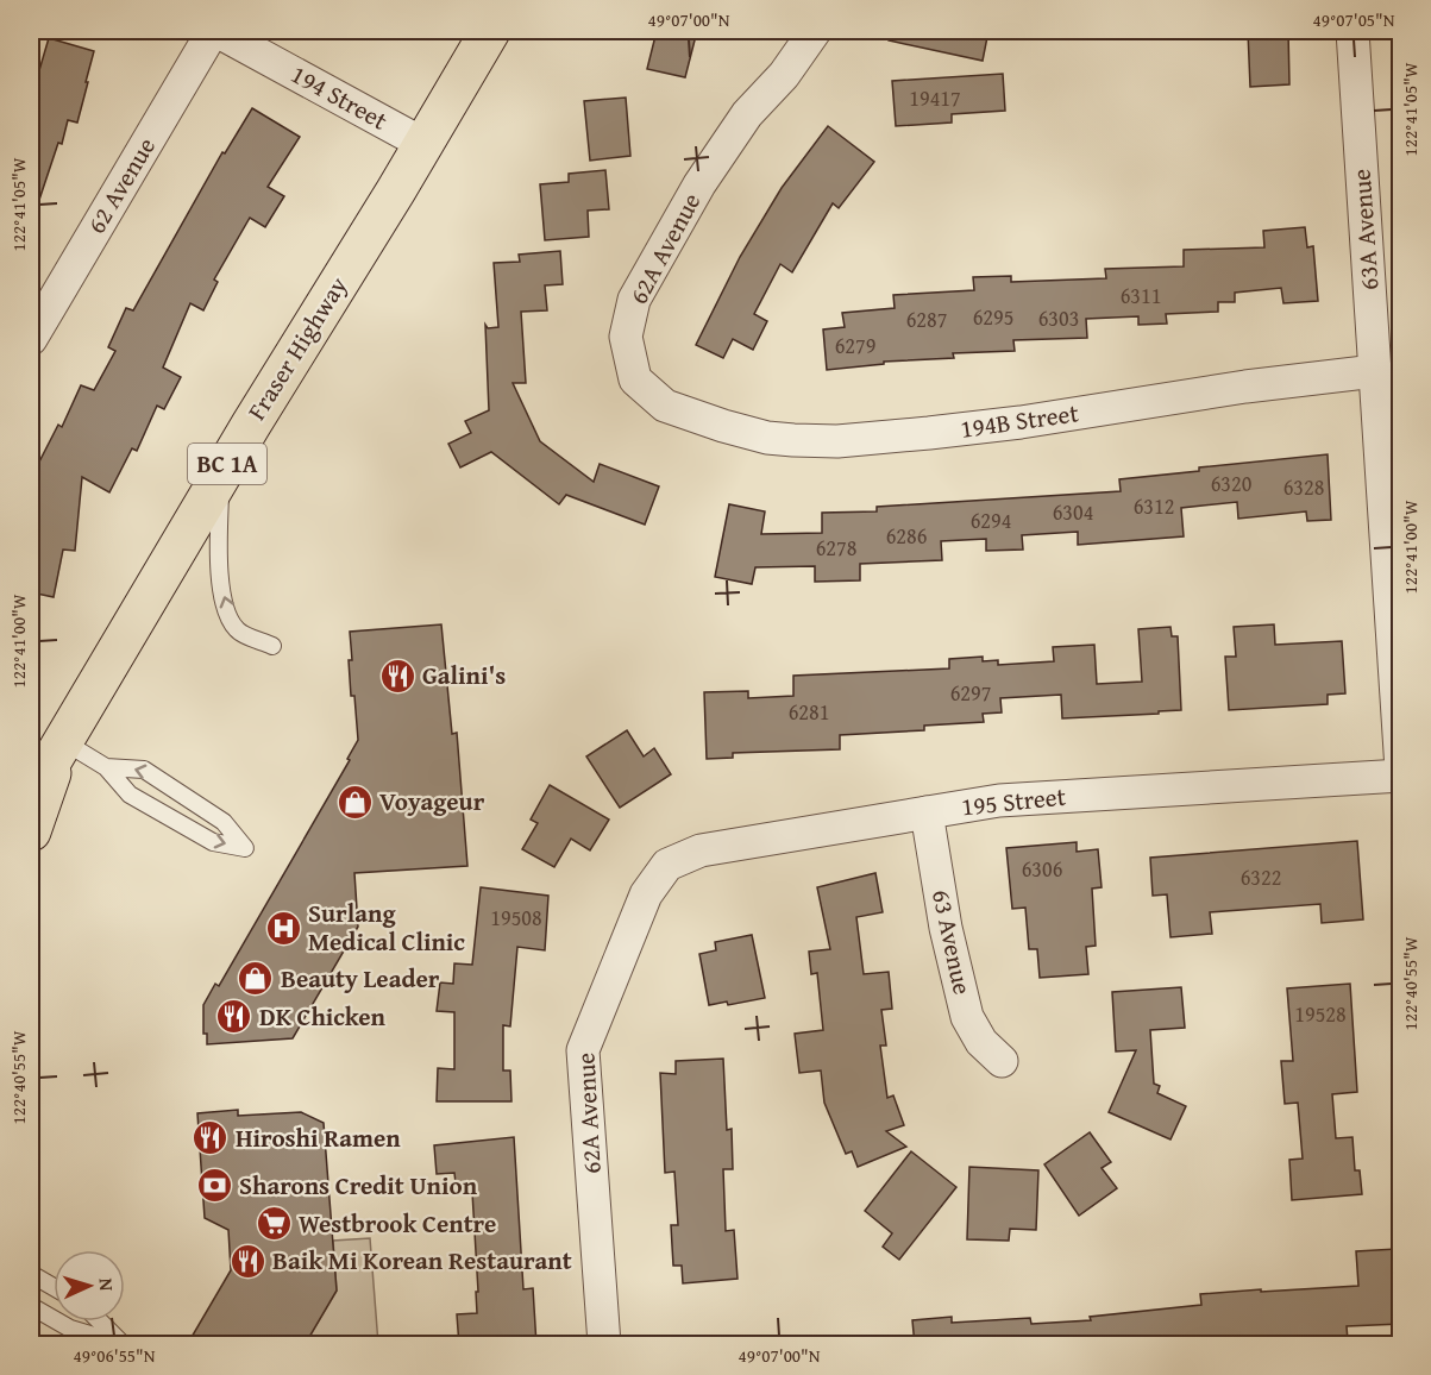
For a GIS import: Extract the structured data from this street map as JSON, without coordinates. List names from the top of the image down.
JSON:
{
  "streets": {
    "main road": ["Fraser Highway", "BC 1A"],
    "street": [
      "194 Street",
      "62 Avenue",
      "63A Avenue",
      "62A Avenue",
      "194B Street",
      "195 Street",
      "63 Avenue"
    ]
  },
  "crossings": [
    ["194 Street", "62 Avenue"],
    ["194 Street", "Fraser Highway"],
    ["63A Avenue", "194B Street"],
    ["63A Avenue", "195 Street"],
    ["62A Avenue", "194B Street"],
    ["62A Avenue", "195 Street"],
    ["195 Street", "63 Avenue"]
  ],
  "places": {
    "restaurant": [
      "Galini's",
      "DK Chicken",
      "Hiroshi Ramen",
      "Baik Mi Korean Restaurant"
    ],
    "shop": ["Voyageur", "Beauty Leader"],
    "hospital": ["Surlang Medical Clinic"],
    "bank": ["Sharons Credit Union"],
    "supermarket": ["Westbrook Centre"]
  },
  "house_numbers": [
    "19417",
    "6311",
    "6295",
    "6303",
    "6287",
    "6279",
    "6320",
    "6328",
    "6312",
    "6304",
    "6294",
    "6286",
    "6278",
    "6297",
    "6281",
    "6306",
    "6322",
    "19508",
    "19528"
  ],
  "north": "right",
  "coordinates": [
    "49°07'00\"N",
    "49°07'05\"N",
    "122°41'05\"W",
    "122°41'00\"W",
    "122°40'55\"W",
    "49°06'55\"N"
  ]
}
